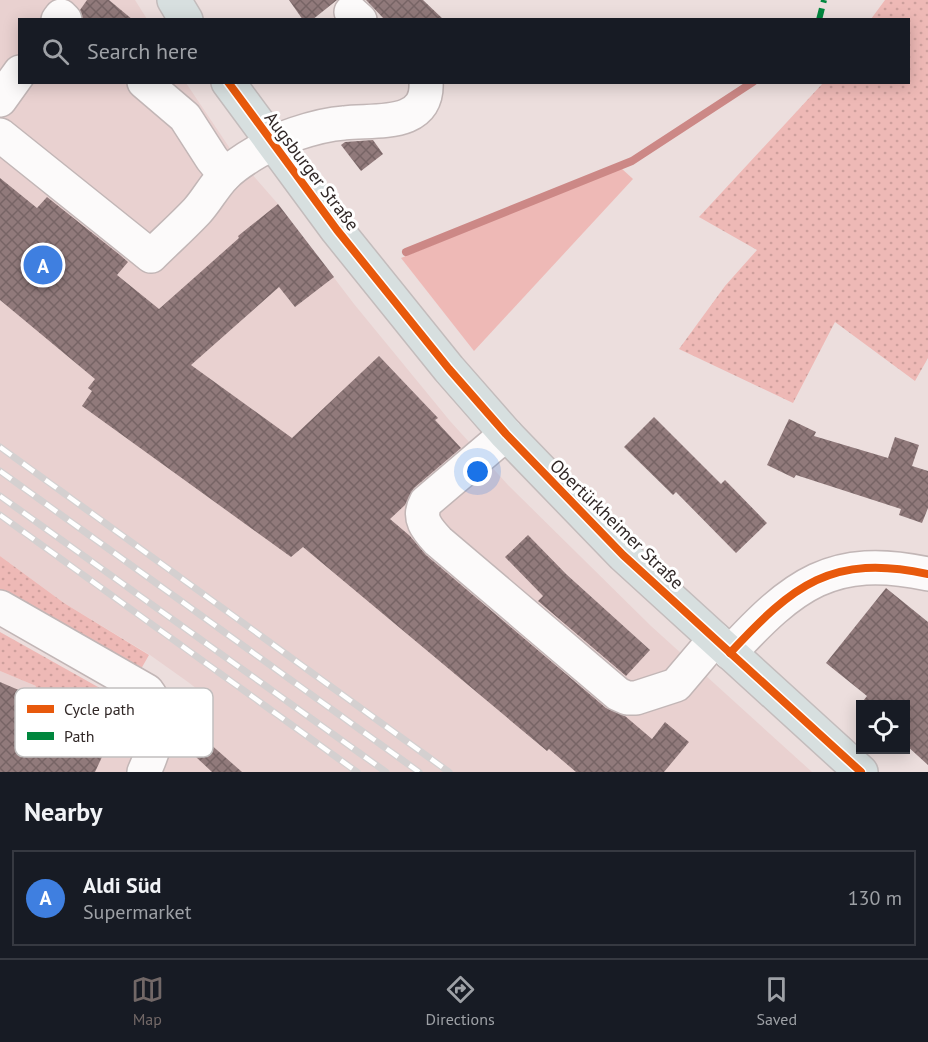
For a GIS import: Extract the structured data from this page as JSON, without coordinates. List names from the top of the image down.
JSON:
{
  "streets": {
    "main road": ["Augsburger Straße", "Obertürkheimer Straße"]
  },
  "crossings": [
    ["Augsburger Straße", "Obertürkheimer Straße"]
  ],
  "legend": ["Cycle path", "Path"],
  "page": {
    "search": "Search here",
    "pins": "A",
    "heading": "Nearby",
    "list": [
      {
        "mark": "A",
        "name": "Aldi Süd",
        "note": "Supermarket",
        "value": "130 m"
      }
    ],
    "nav": ["Map", "Directions", "Saved"]
  }
}
